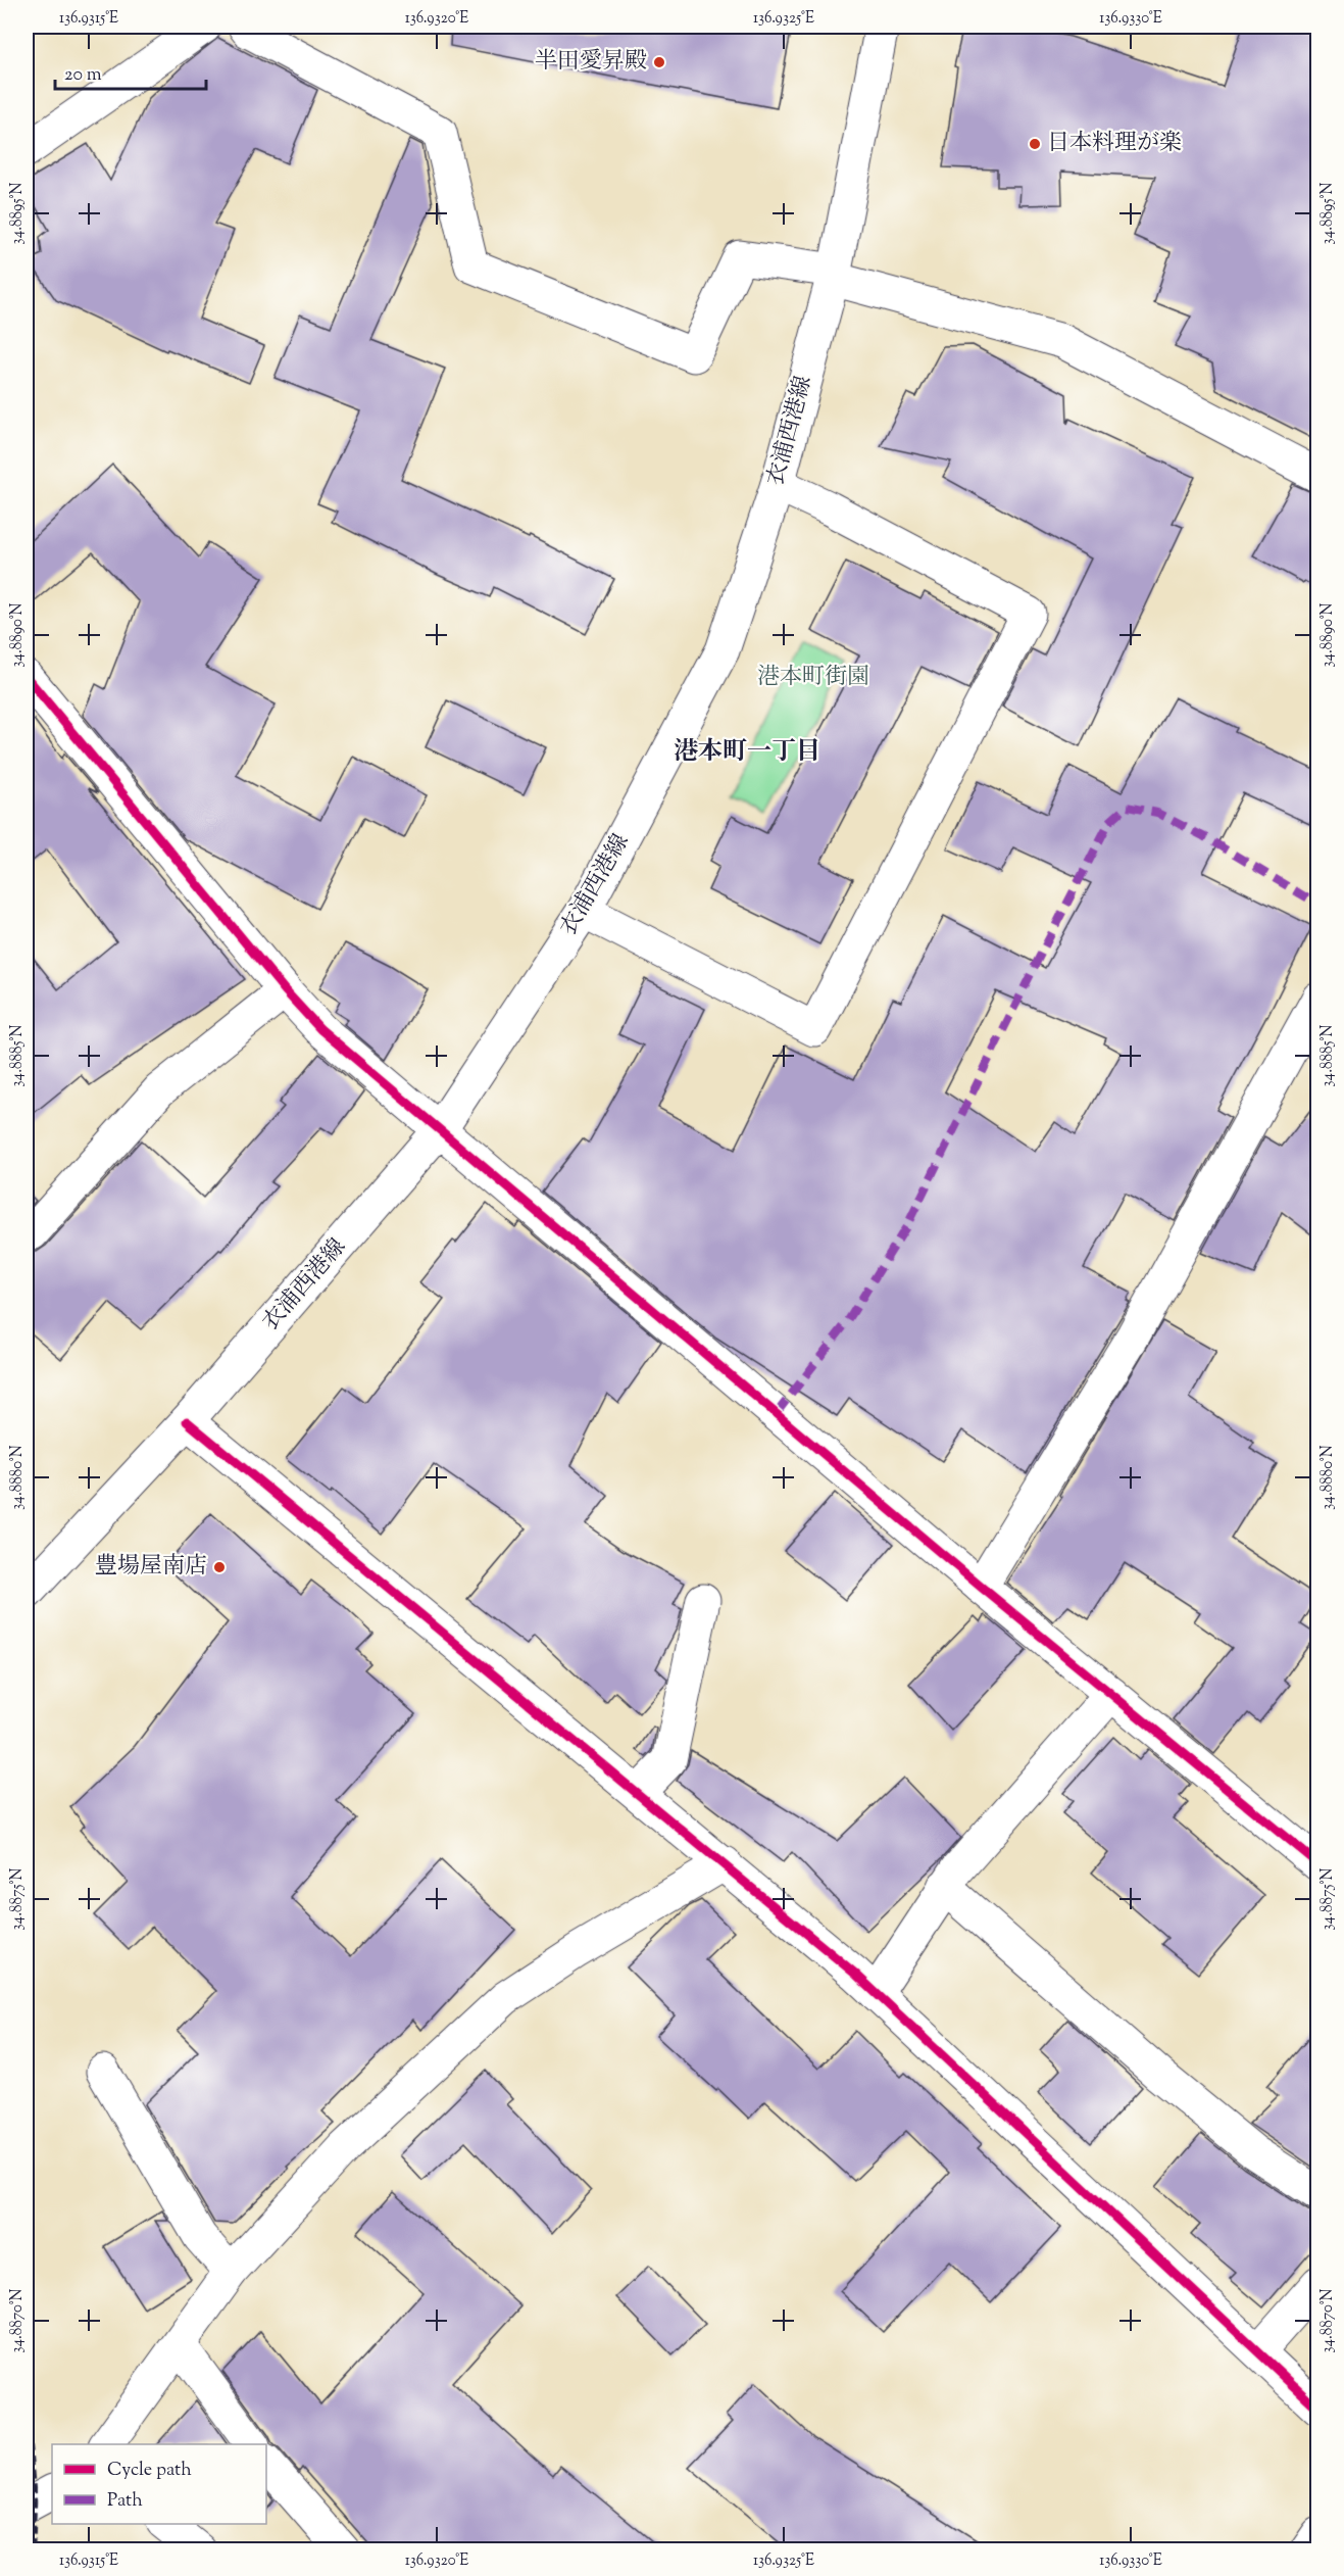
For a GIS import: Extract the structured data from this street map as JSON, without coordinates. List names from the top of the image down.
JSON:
{
  "streets": {
    "street": ["衣浦西港線"]
  },
  "districts": ["港本町一丁目"],
  "parks": ["港本町街園"],
  "places": ["半田愛昇殿", "日本料理が楽", "豊場屋南店"],
  "legend": ["Cycle path", "Path"],
  "scale_bar": "20 m",
  "coordinates": [
    "136.9315°E",
    "136.9320°E",
    "136.9325°E",
    "136.9330°E",
    "34.8895°N",
    "34.8890°N",
    "34.8885°N",
    "34.8880°N",
    "34.8875°N",
    "34.8870°N"
  ]
}
